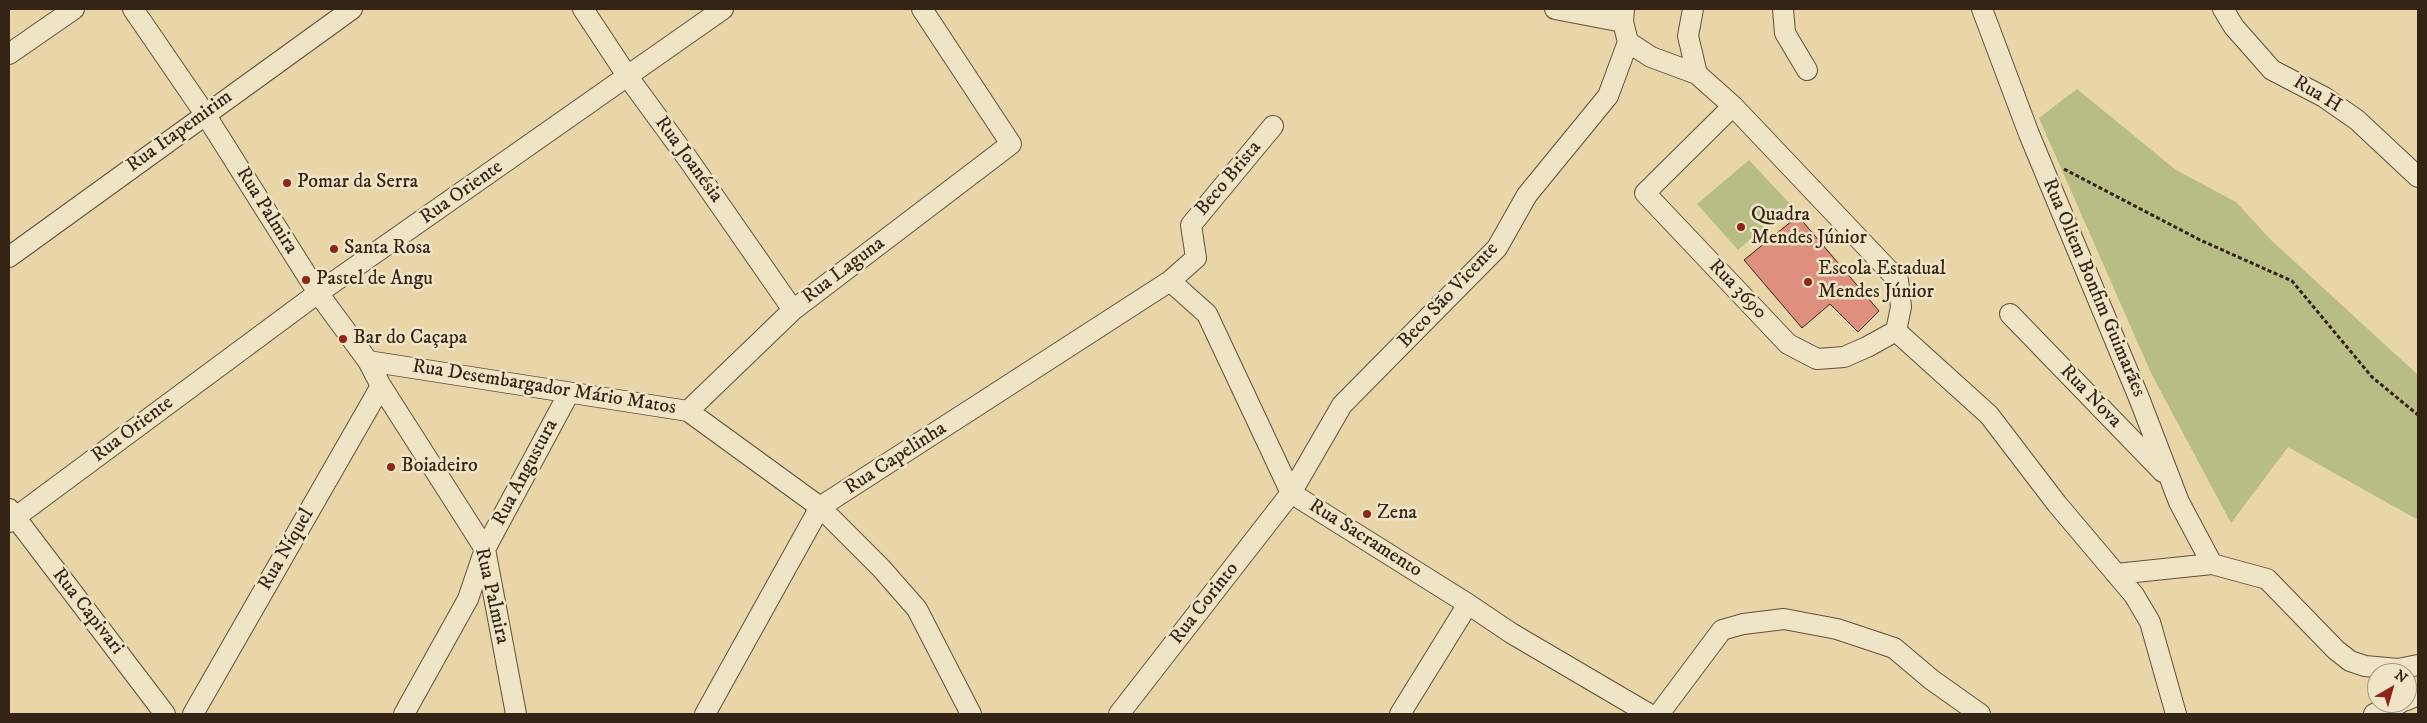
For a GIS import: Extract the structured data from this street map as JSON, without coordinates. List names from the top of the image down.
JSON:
{
  "streets": {
    "street": [
      "Rua H",
      "Rua Itapemirim",
      "Rua Joanésia",
      "Beco Brista",
      "Rua Oriente",
      "Rua Palmira",
      "Rua Laguna",
      "Rua Oliem Bonfim Guimarães",
      "Rua 3690",
      "Beco São Vicente",
      "Rua Desembargador Mário Matos",
      "Rua Nova",
      "Rua Capelinha",
      "Rua Angustura",
      "Rua Sacramento",
      "Rua Níquel",
      "Rua Corinto",
      "Rua Capivari"
    ]
  },
  "crossings": [
    ["Rua Itapemirim", "Rua Palmira"],
    ["Rua Joanésia", "Rua Oriente"],
    ["Rua Joanésia", "Rua Laguna"],
    ["Beco Brista", "Rua Capelinha"],
    ["Beco Brista", "Rua Sacramento"],
    ["Rua Oriente", "Rua Palmira"],
    ["Rua Oriente", "Rua Capivari"],
    ["Rua Palmira", "Rua Desembargador Mário Matos"],
    ["Rua Palmira", "Rua Angustura"],
    ["Rua Palmira", "Rua Níquel"],
    ["Rua Laguna", "Rua Desembargador Mário Matos"],
    ["Rua Oliem Bonfim Guimarães", "Rua Nova"],
    ["Beco São Vicente", "Rua Sacramento"],
    ["Beco São Vicente", "Rua Corinto"],
    ["Rua Desembargador Mário Matos", "Rua Capelinha"],
    ["Rua Desembargador Mário Matos", "Rua Angustura"],
    ["Rua Capelinha", "Rua Sacramento"],
    ["Rua Sacramento", "Rua Corinto"]
  ],
  "places": [
    "Pomar da Serra",
    "Quadra Mendes Júnior",
    "Santa Rosa",
    "Pastel de Angu",
    "Escola Estadual Mendes Júnior",
    "Bar do Caçapa",
    "Boiadeiro",
    "Zena"
  ],
  "north": "top right"
}
